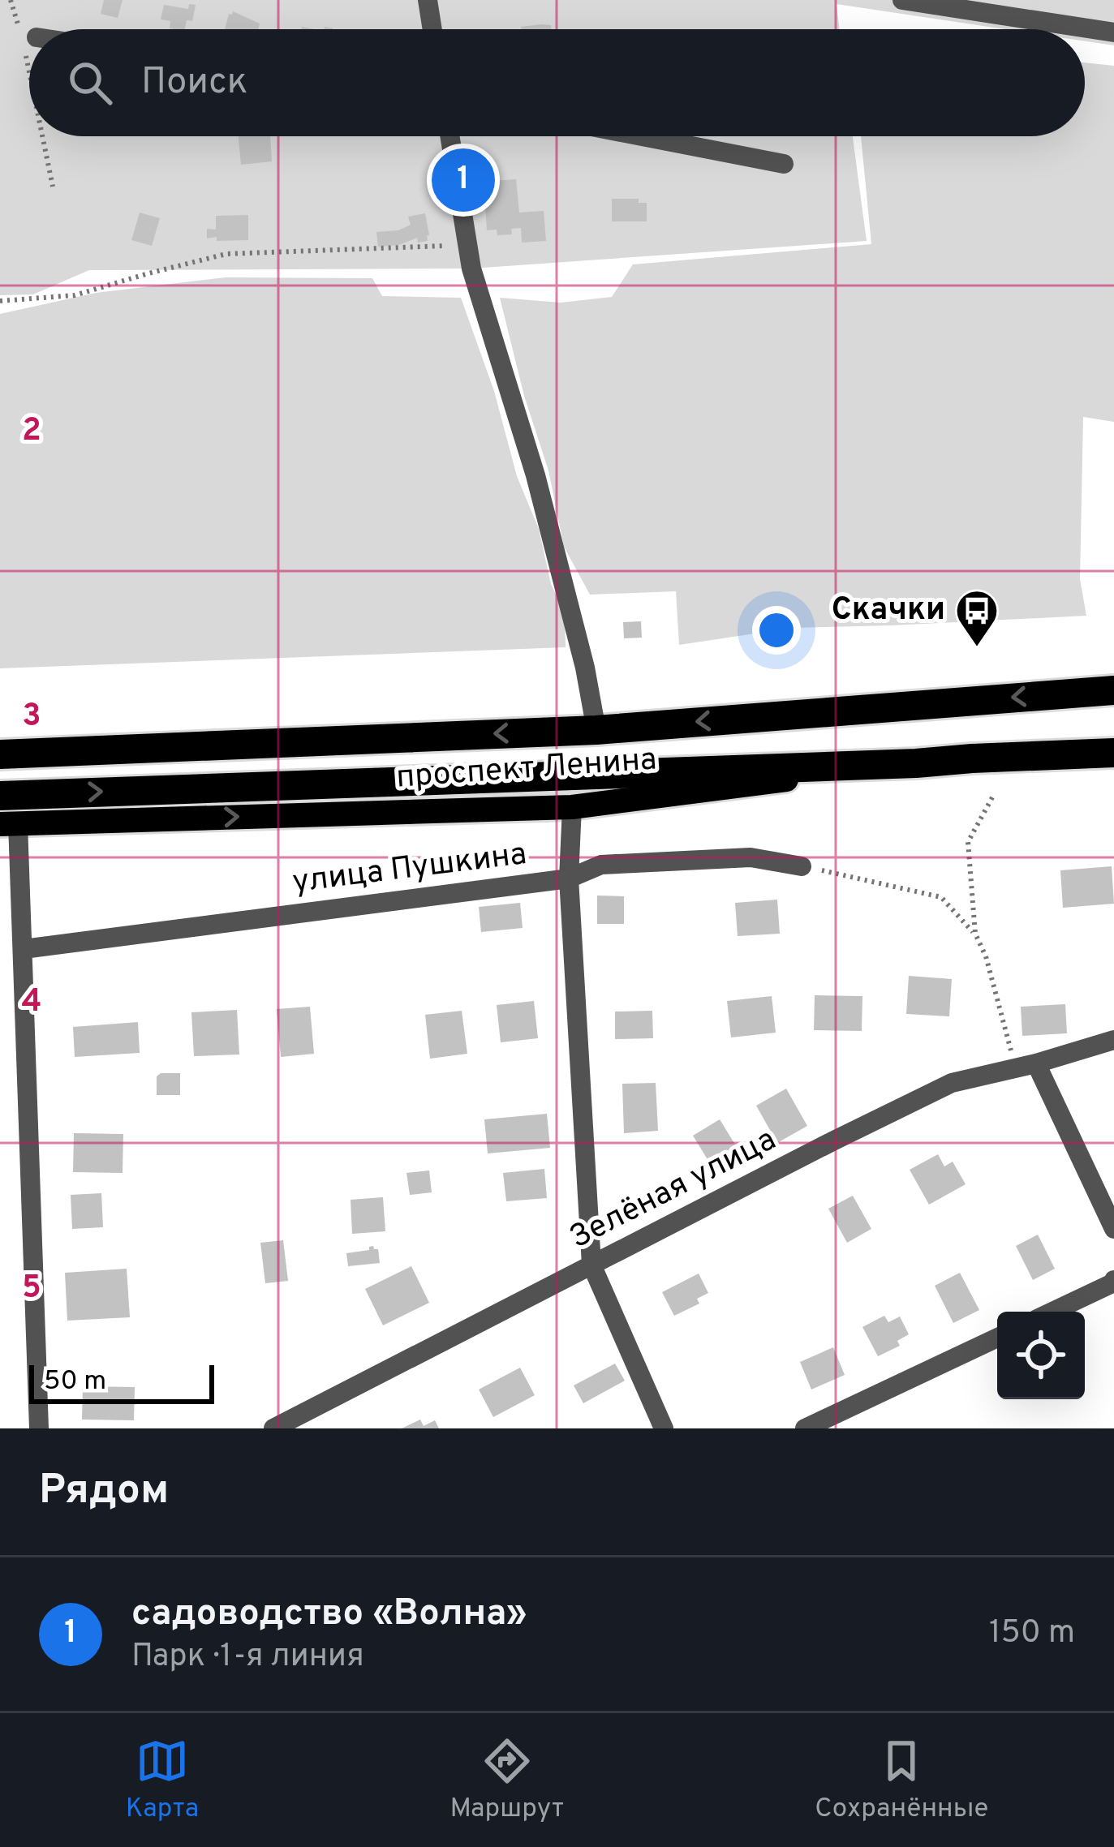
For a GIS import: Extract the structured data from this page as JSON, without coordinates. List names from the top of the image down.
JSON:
{
  "streets": {
    "highway": ["проспект Ленина"],
    "street": ["улица Пушкина", "Зелёная улица"]
  },
  "places": {
    "bus stop": ["Скачки"]
  },
  "scale_bar": "50 m",
  "page": {
    "search": "Поиск",
    "pins": "1",
    "scale": "50 m",
    "heading": "Рядом",
    "list": [
      {
        "mark": "1",
        "name": "садоводство «Волна»",
        "note": "Парк · 1-я линия",
        "value": "150 m"
      }
    ],
    "nav": ["Карта", "Маршрут", "Сохранённые"]
  },
  "grid": {
    "rows": [
      "2",
      "3",
      "4",
      "5"
    ]
  }
}
